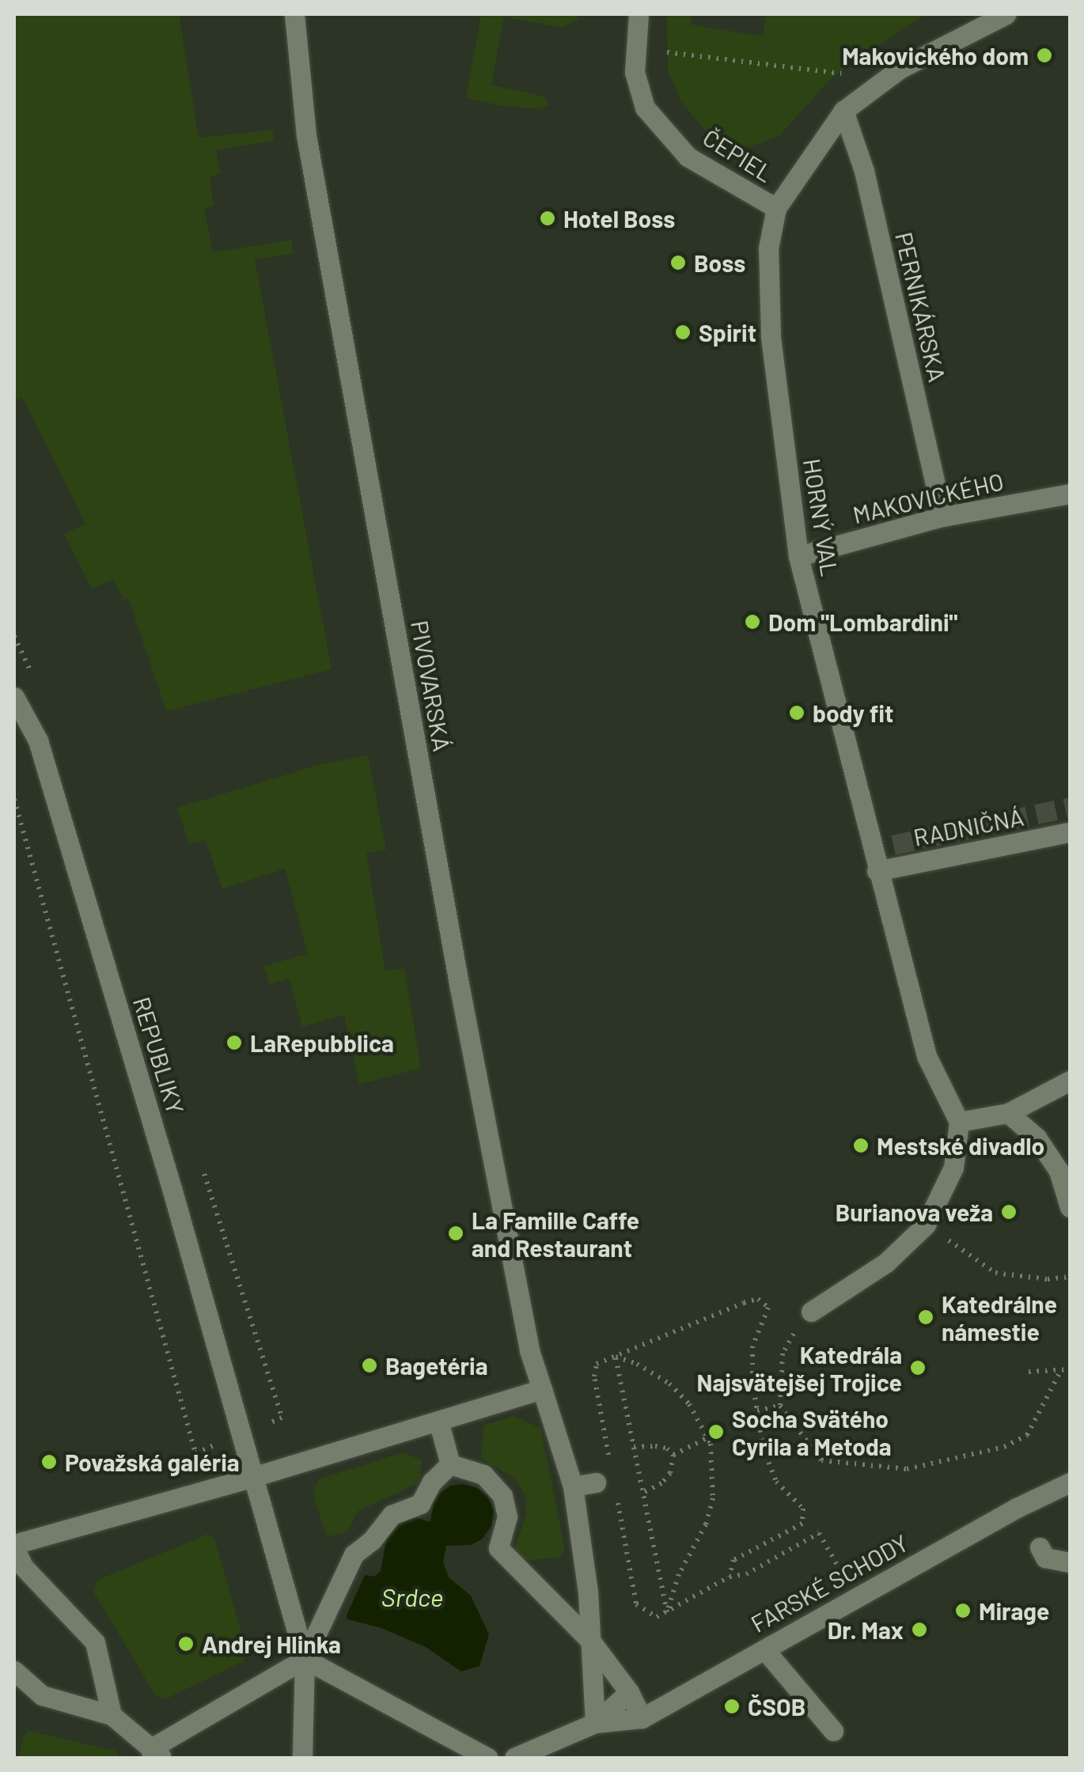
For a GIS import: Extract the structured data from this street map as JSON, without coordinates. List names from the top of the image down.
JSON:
{
  "streets": {
    "street": [
      "ČEPIEL",
      "PERNIKÁRSKA",
      "MAKOVICKÉHO",
      "HORNÝ VAL",
      "PIVOVARSKÁ",
      "RADNIČNÁ",
      "REPUBLIKY",
      "FARSKÉ SCHODY"
    ]
  },
  "crossings": [
    ["ČEPIEL", "HORNÝ VAL"],
    ["PERNIKÁRSKA", "MAKOVICKÉHO"],
    ["PERNIKÁRSKA", "HORNÝ VAL"],
    ["MAKOVICKÉHO", "HORNÝ VAL"],
    ["HORNÝ VAL", "RADNIČNÁ"]
  ],
  "water": ["Srdce"],
  "places": [
    "Makovického dom",
    "Hotel Boss",
    "Boss",
    "Spirit",
    "Dom \"Lombardini\"",
    "body fit",
    "LaRepubblica",
    "Mestské divadlo",
    "Burianova veža",
    "La Famille Caffe and Restaurant",
    "Katedrálne námestie",
    "Bagetéria",
    "Katedrála Najsvätejšej Trojice",
    "Socha Svätého Cyrila a Metoda",
    "Považská galéria",
    "Mirage",
    "Dr. Max",
    "Andrej Hlinka",
    "ČSOB"
  ]
}
